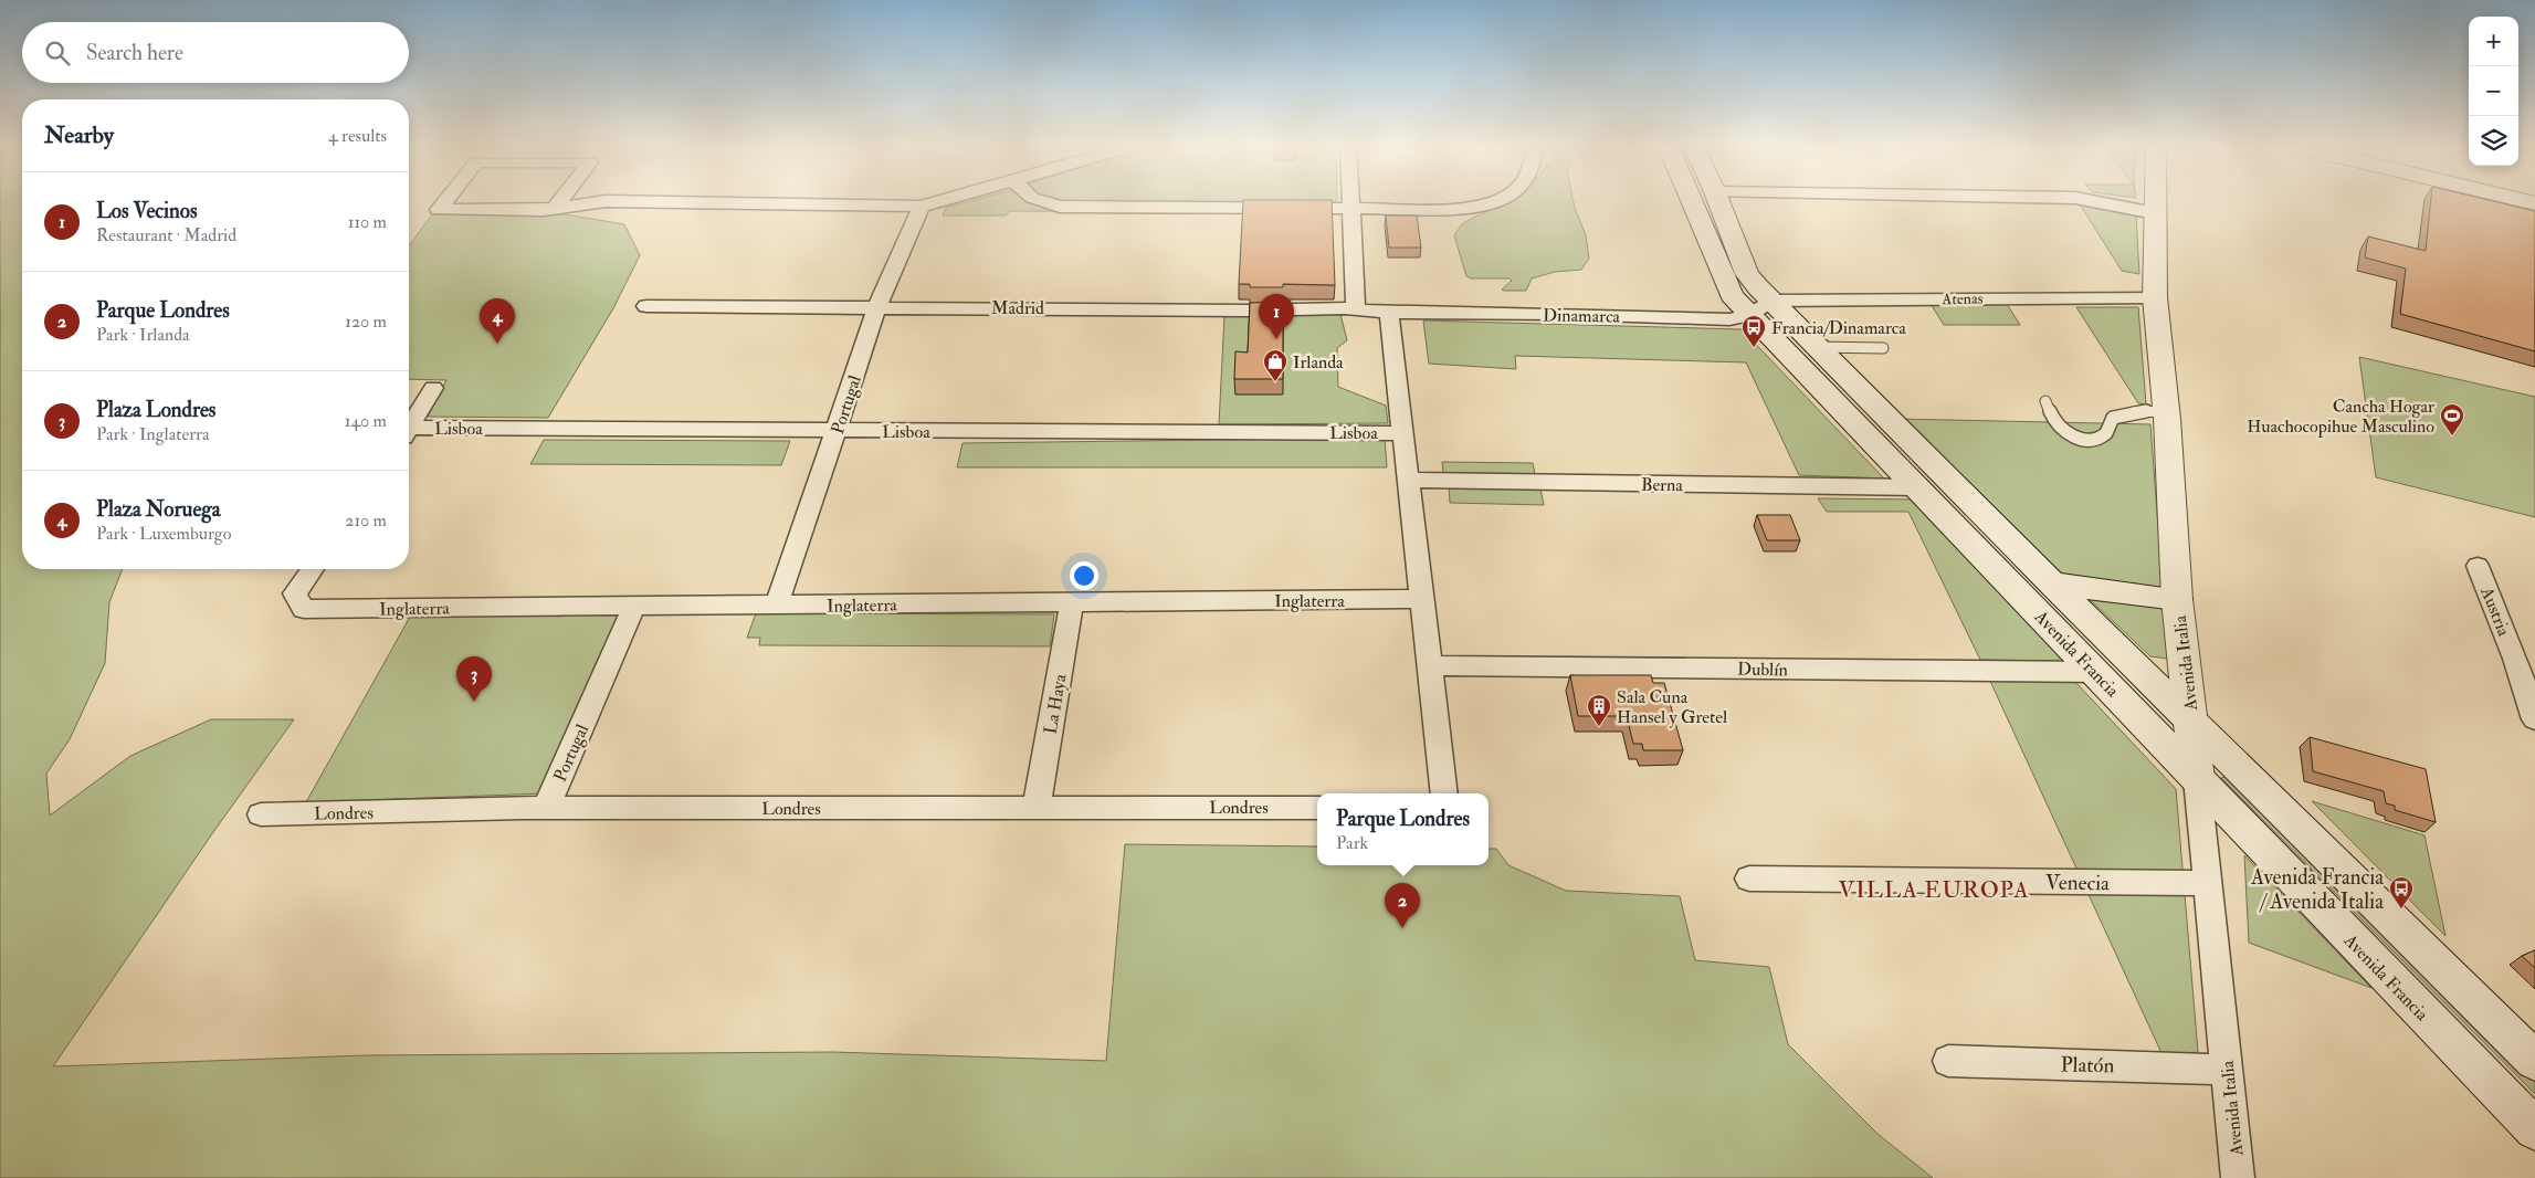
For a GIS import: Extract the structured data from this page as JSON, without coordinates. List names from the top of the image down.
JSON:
{
  "streets": {
    "main road": ["Avenida Francia", "Avenida Italia"],
    "street": [
      "Atenas",
      "Madrid",
      "Dinamarca",
      "Portugal",
      "Lisboa",
      "Berna",
      "Inglaterra",
      "Austria",
      "Dublín",
      "La Haya",
      "Londres",
      "Venecia",
      "Platón"
    ]
  },
  "crossings": [
    ["Atenas", "Dinamarca"],
    ["Atenas", "Avenida Francia"],
    ["Atenas", "Avenida Italia"],
    ["Madrid", "Dinamarca"],
    ["Madrid", "Portugal"],
    ["Dinamarca", "Avenida Francia"],
    ["Portugal", "Lisboa"],
    ["Portugal", "Inglaterra"],
    ["Portugal", "Londres"],
    ["Berna", "Avenida Francia"],
    ["Inglaterra", "La Haya"],
    ["Avenida Francia", "Avenida Italia"],
    ["Avenida Francia", "Dublín"],
    ["Avenida Italia", "Venecia"],
    ["Avenida Italia", "Platón"],
    ["La Haya", "Londres"]
  ],
  "districts": ["VILLA EUROPA"],
  "places": {
    "bus stop": ["Francia/Dinamarca", "Avenida Francia / Avenida Italia"],
    "shop": ["Irlanda"],
    "sports": ["Cancha Hogar Huachocopihue Masculino"],
    "building": ["Sala Cuna Hansel y Gretel"]
  },
  "page": {
    "map_buttons": ["+", "−"],
    "search": "Search here",
    "heading": ["Nearby", "4 results"],
    "list": [
      {
        "mark": "1",
        "name": "Los Vecinos",
        "note": "Restaurant · Madrid",
        "value": "110 m"
      },
      {
        "mark": "2",
        "name": "Parque Londres",
        "note": "Park · Irlanda",
        "value": "120 m"
      },
      {
        "mark": "3",
        "name": "Plaza Londres",
        "note": "Park · Inglaterra",
        "value": "140 m"
      },
      {
        "mark": "4",
        "name": "Plaza Noruega",
        "note": "Park · Luxemburgo",
        "value": "210 m"
      }
    ],
    "pins": [
      "1",
      "4",
      "3",
      "2"
    ],
    "popup": ["Parque Londres", "Park"]
  }
}
